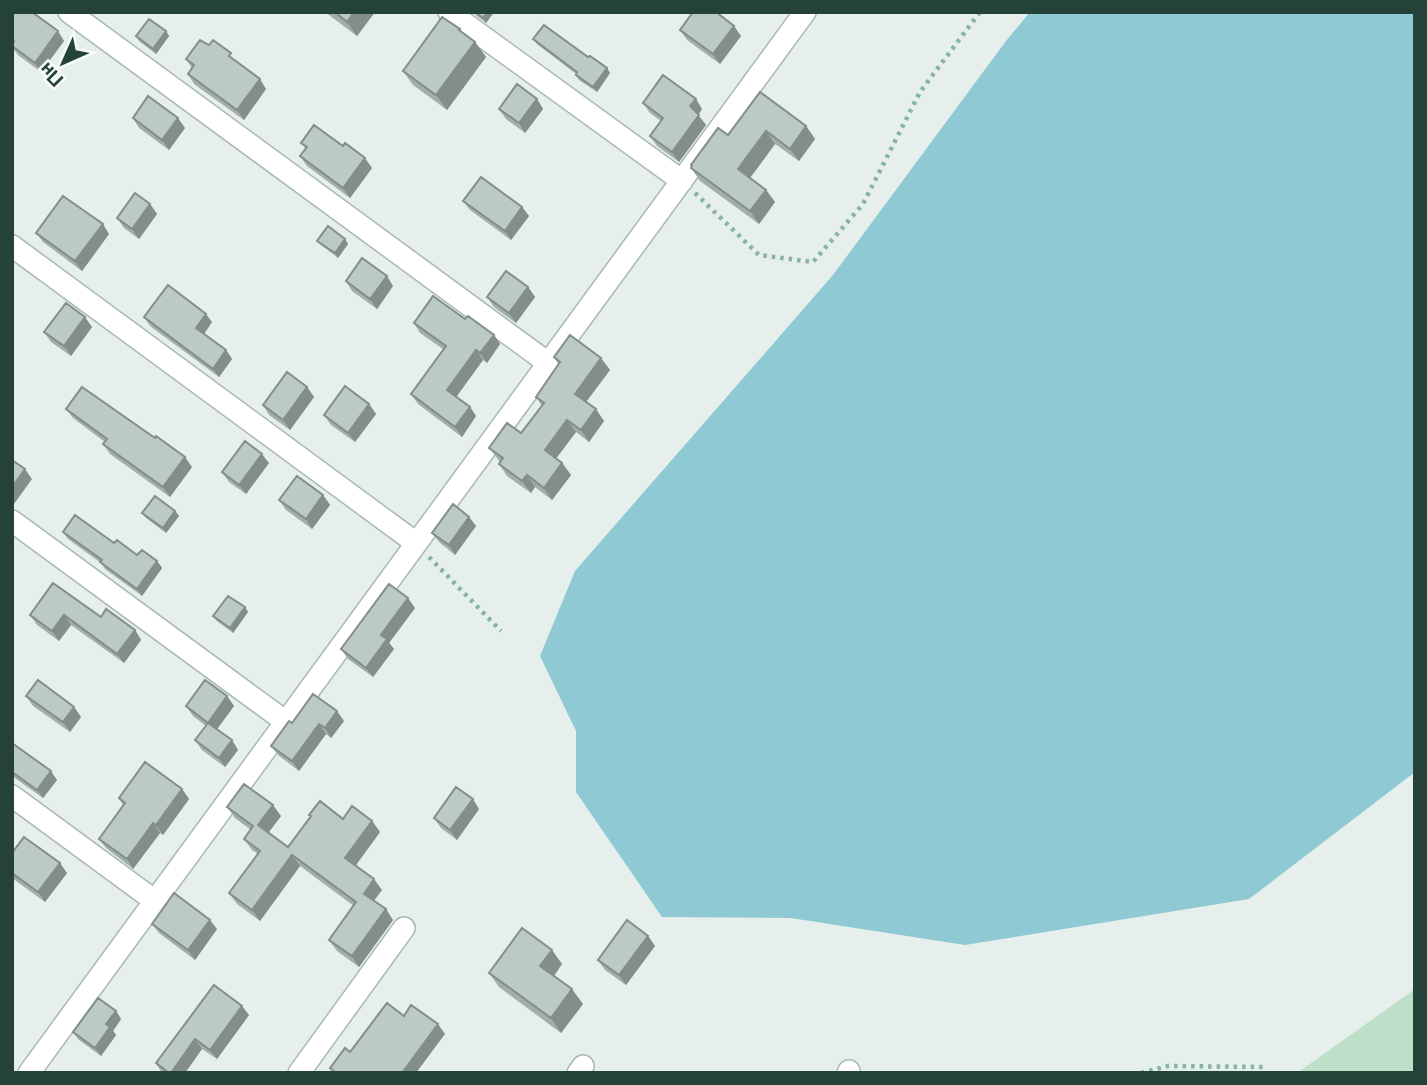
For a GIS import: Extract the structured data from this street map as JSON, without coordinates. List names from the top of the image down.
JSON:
{
  "north": "bottom left"
}
